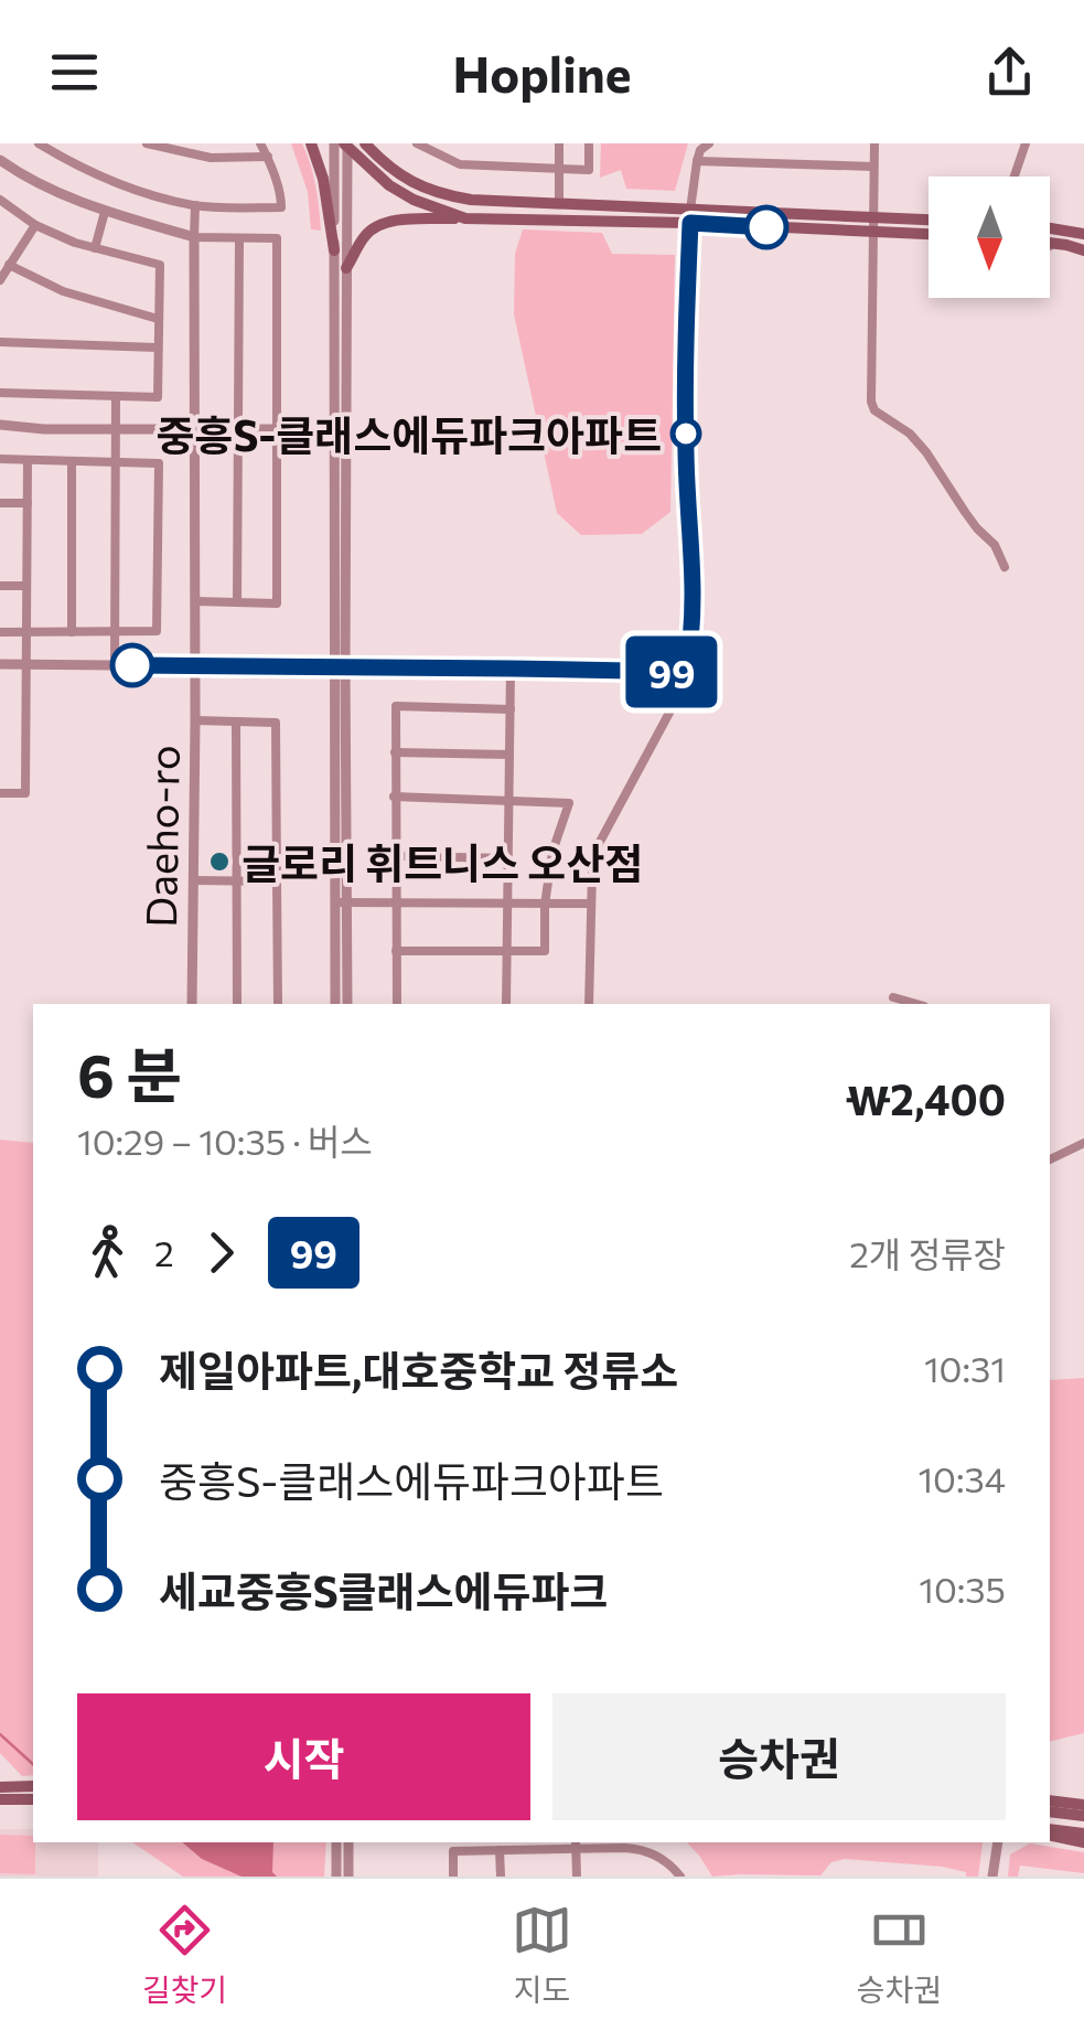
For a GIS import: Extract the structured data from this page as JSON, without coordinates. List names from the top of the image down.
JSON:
{
  "streets": {
    "street": ["Daeho-ro"]
  },
  "places": ["중흥S-클래스에듀파크아파트", "글로리 휘트니스 오산점"],
  "lines": ["bus line 99"],
  "north": "bottom",
  "page": {
    "header": "Hopline",
    "on_map": "99",
    "heading": ["6 분", "10:29 – 10:35 · 버스", "₩2,400"],
    "legs": ["2", "99", "2개 정류장"],
    "list": [
      {
        "name": "제일아파트,대호중학교 정류소",
        "value": "10:31"
      },
      {
        "name": "중흥S-클래스에듀파크아파트",
        "value": "10:34"
      },
      {
        "name": "세교중흥S클래스에듀파크",
        "value": "10:35"
      }
    ],
    "buttons": ["시작", "승차권"],
    "tabs": ["길찾기", "지도", "승차권"]
  }
}
